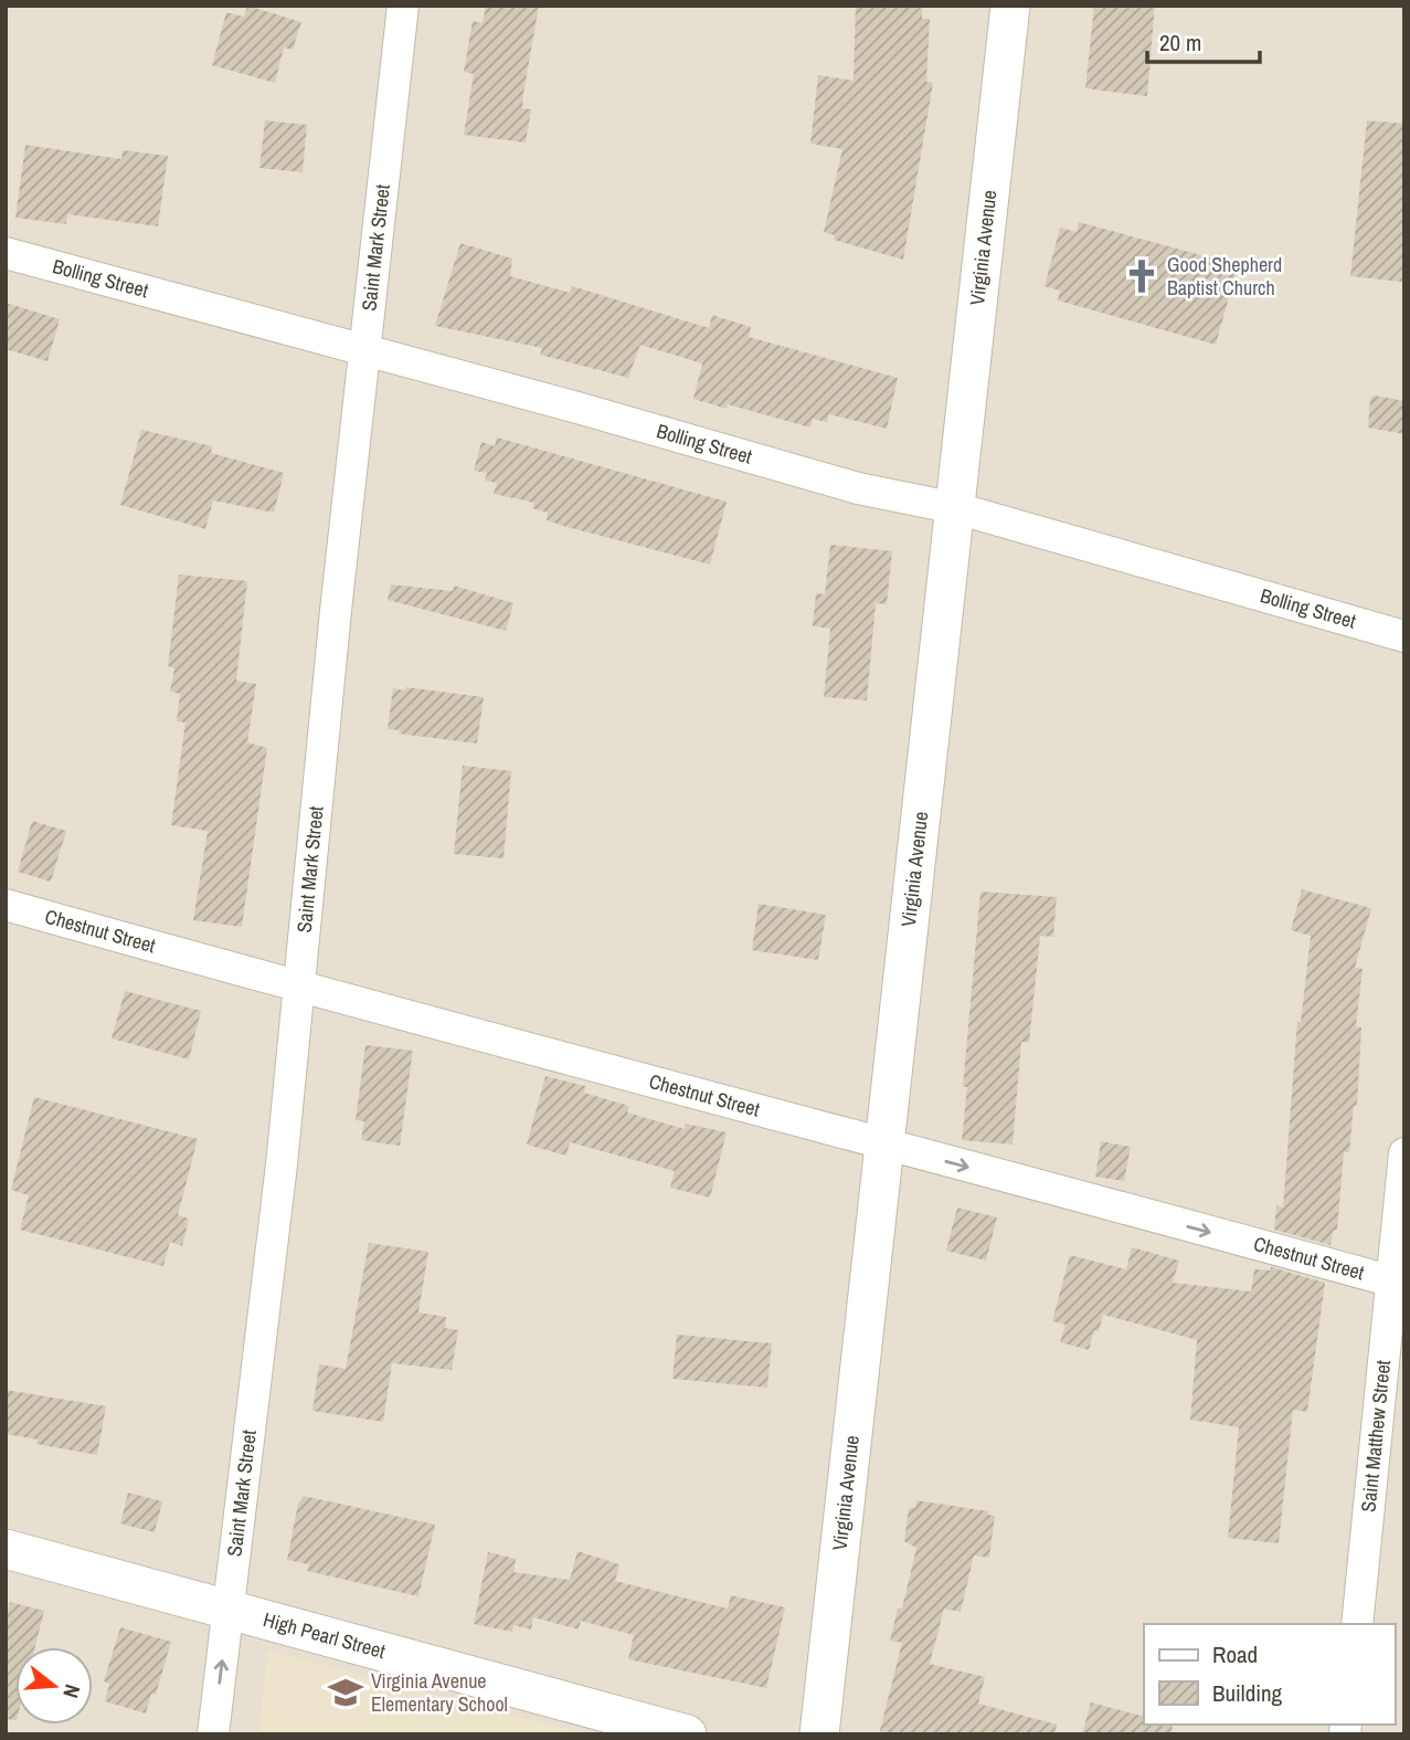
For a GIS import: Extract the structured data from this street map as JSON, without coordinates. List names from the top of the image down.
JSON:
{
  "streets": {
    "street": [
      "Saint Mark Street",
      "Virginia Avenue",
      "Bolling Street",
      "Chestnut Street",
      "Saint Matthew Street",
      "High Pearl Street"
    ]
  },
  "crossings": [
    ["Saint Mark Street", "Bolling Street"],
    ["Saint Mark Street", "Chestnut Street"],
    ["Saint Mark Street", "High Pearl Street"],
    ["Virginia Avenue", "Bolling Street"],
    ["Virginia Avenue", "Chestnut Street"],
    ["Chestnut Street", "Saint Matthew Street"]
  ],
  "one_way": ["Chestnut Street"],
  "places": {
    "church": ["Good Shepherd Baptist Church"],
    "school or university": ["Virginia Avenue Elementary School"]
  },
  "legend": ["Road", "Building"],
  "scale_bar": "20 m",
  "north": "right"
}
